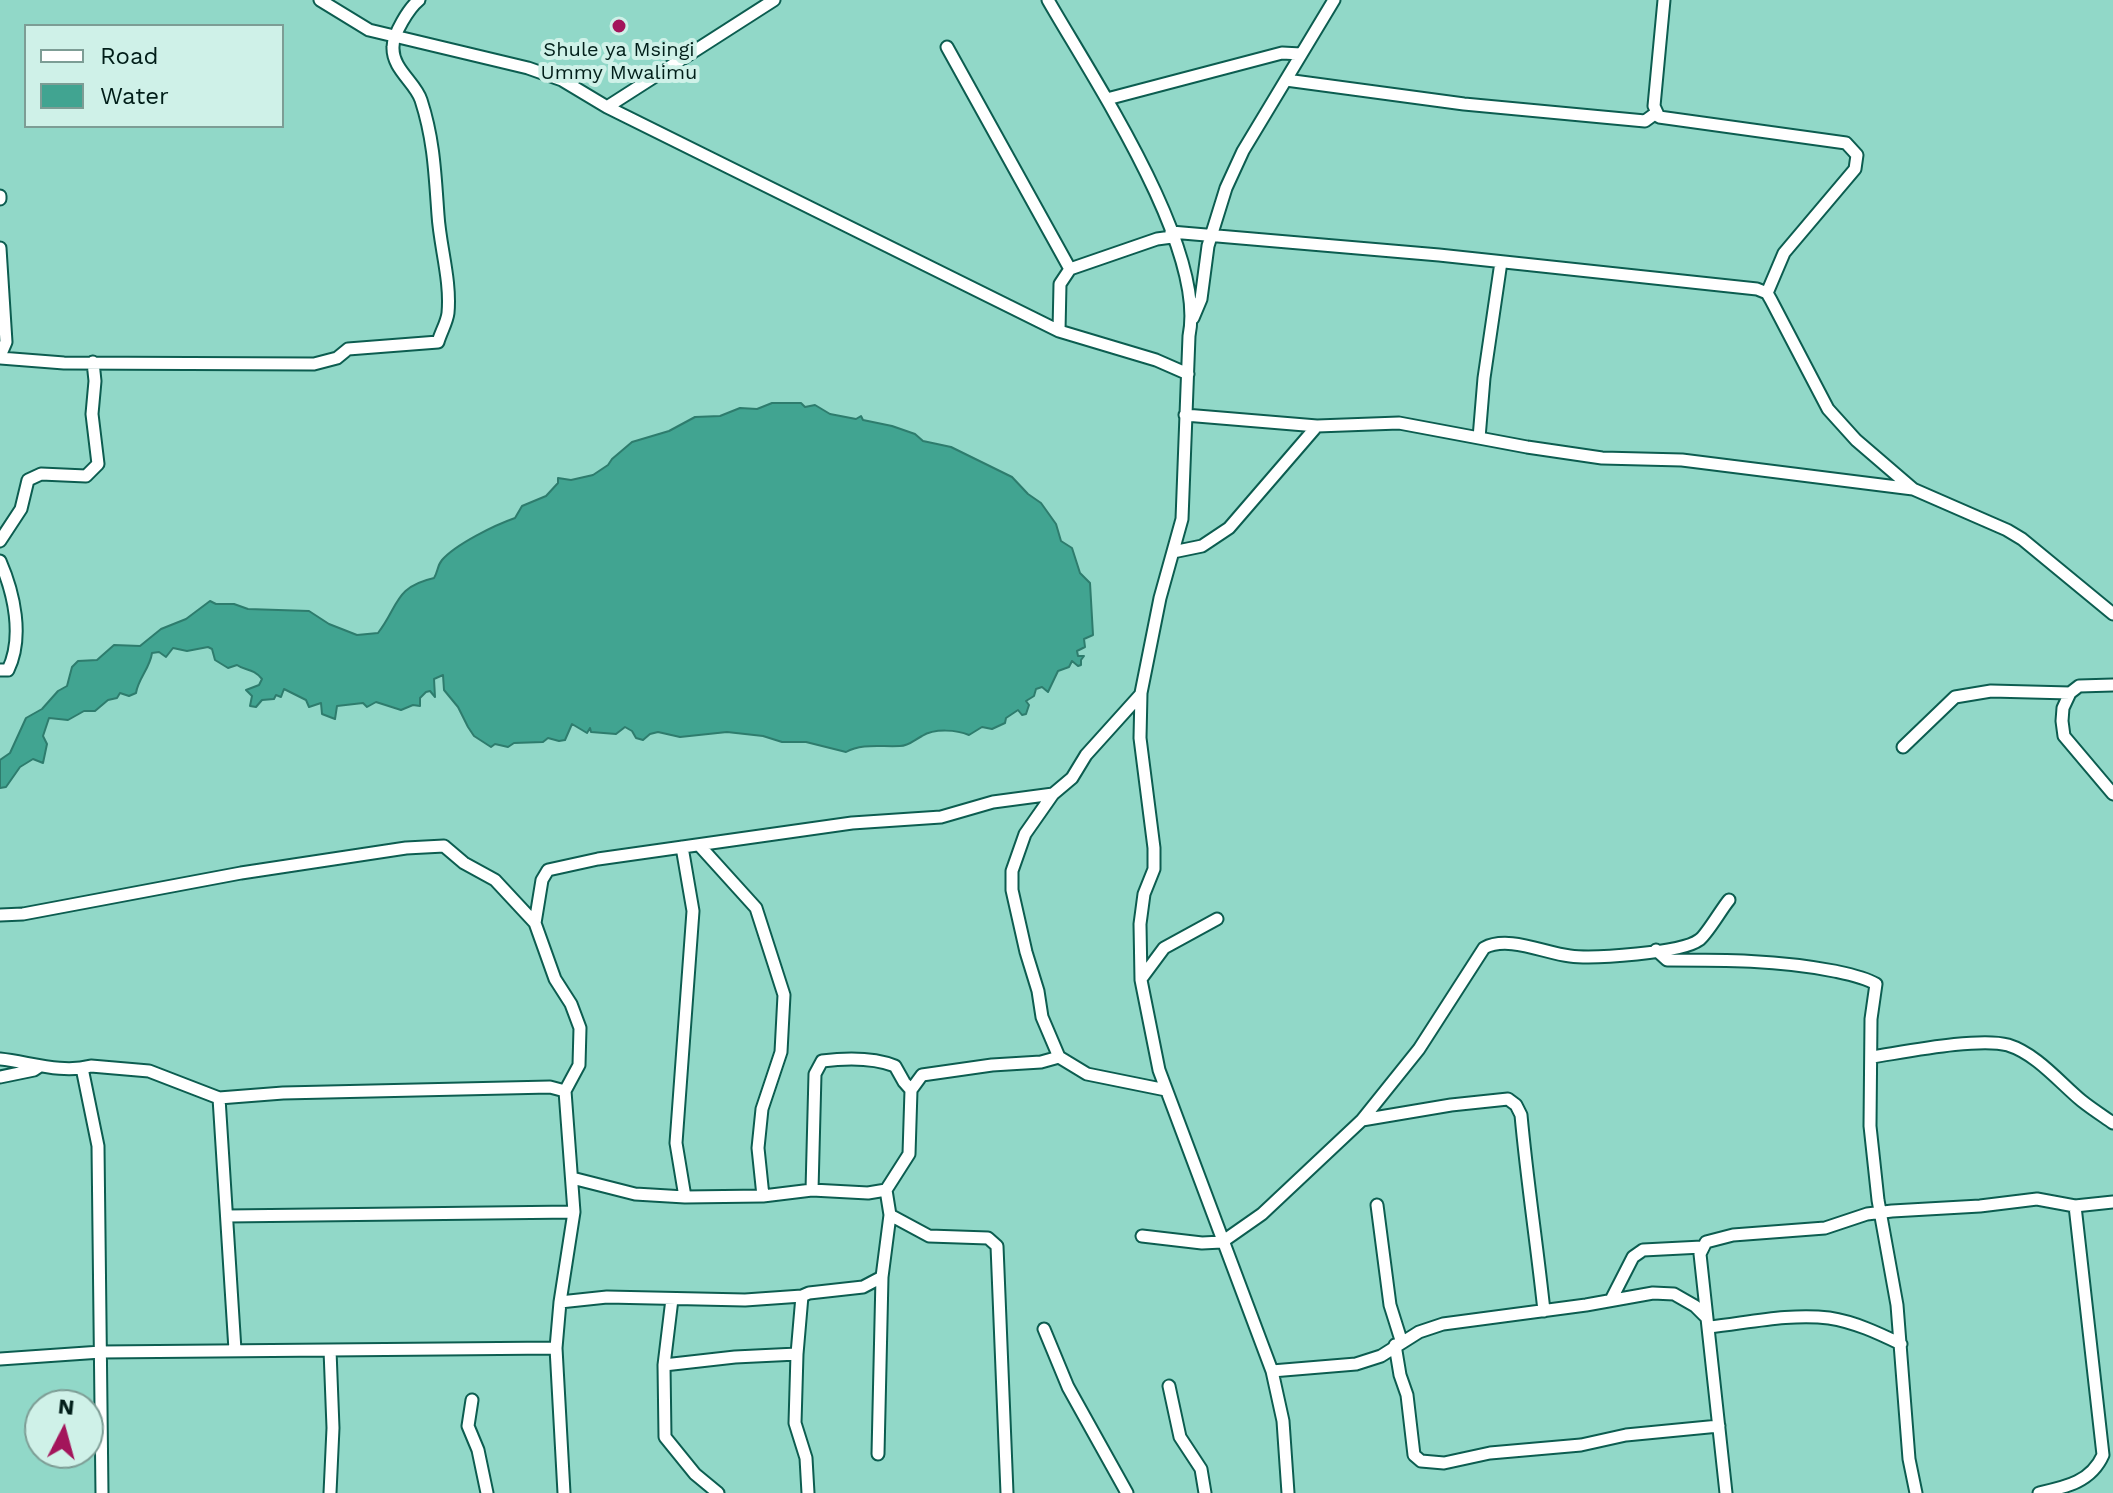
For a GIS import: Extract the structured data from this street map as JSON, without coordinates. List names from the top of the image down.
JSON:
{
  "places": ["Shule ya Msingi Ummy Mwalimu"],
  "legend": ["Road", "Water"],
  "north": "top"
}
